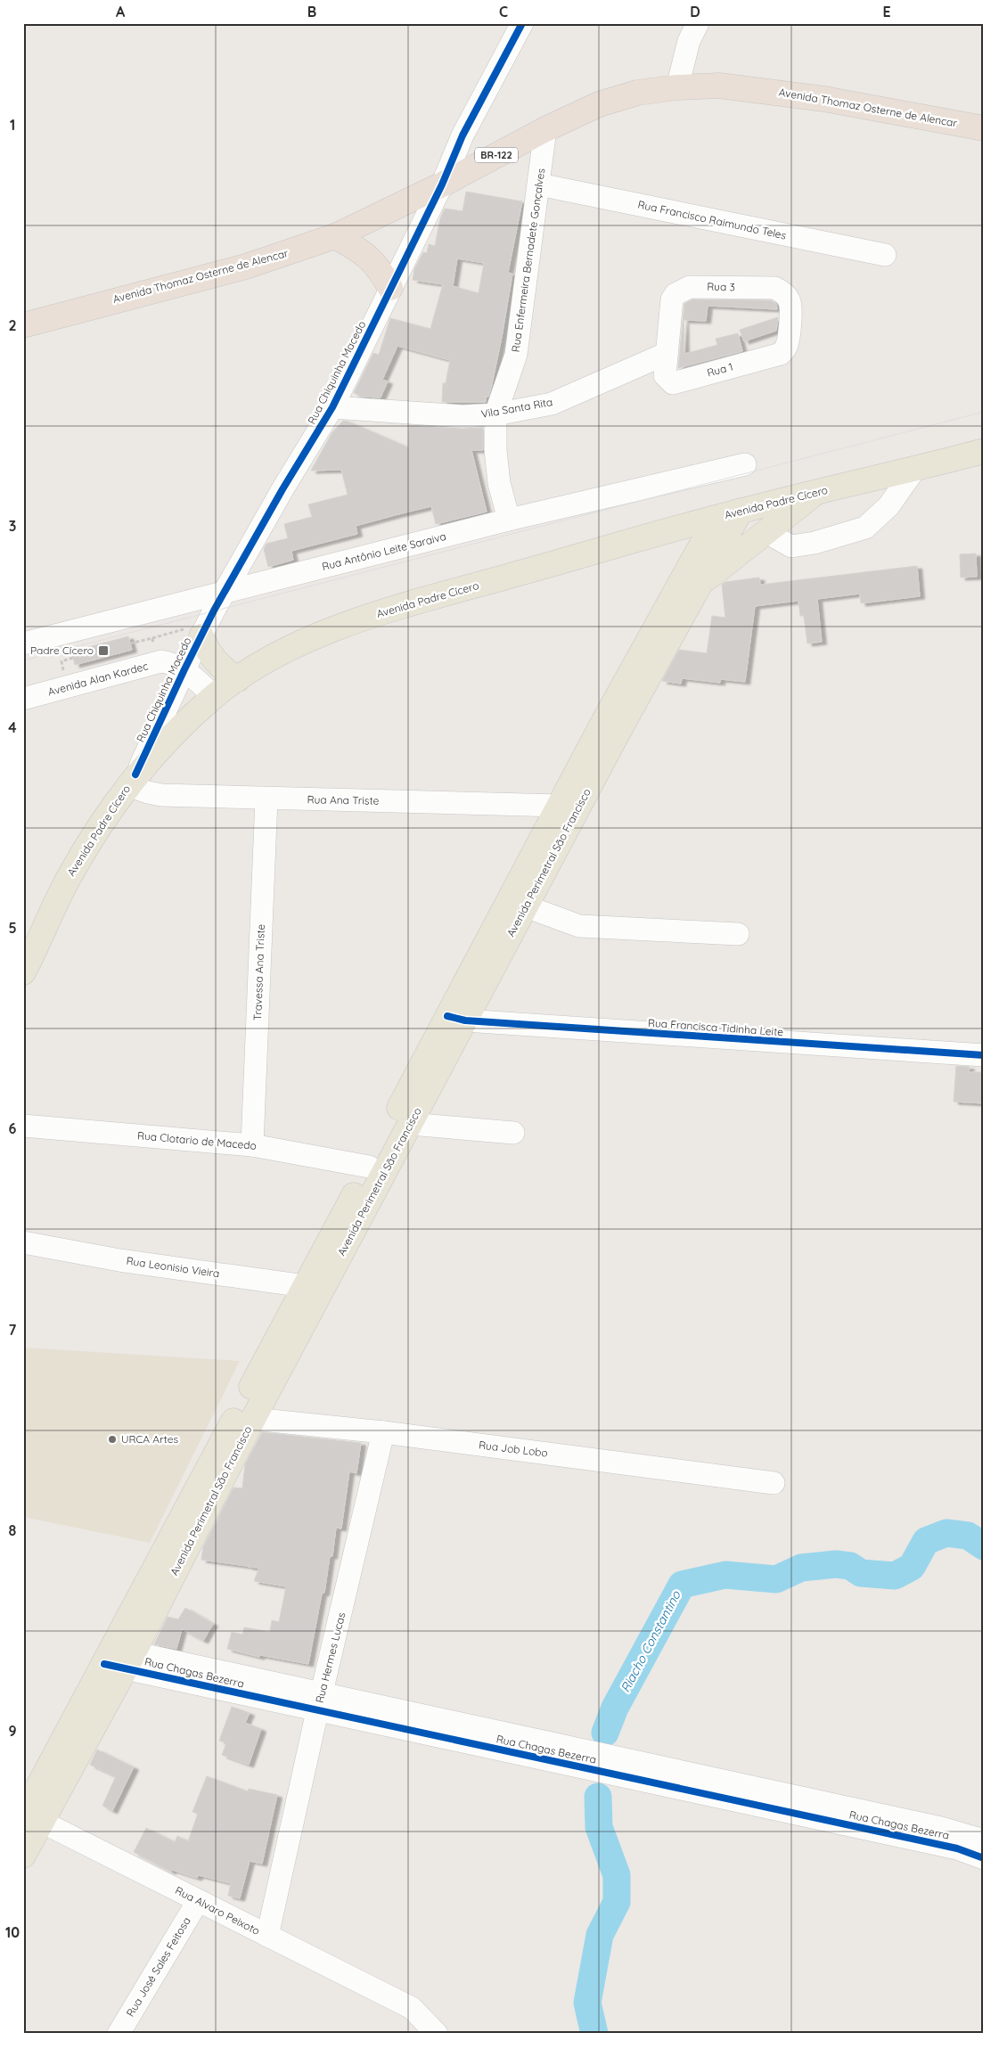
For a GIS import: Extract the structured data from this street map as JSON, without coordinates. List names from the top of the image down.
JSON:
{
  "streets": {
    "highway": ["Avenida Thomaz Osterne de Alencar", "BR-122"],
    "main road": ["Avenida Padre Cícero", "Avenida Perimetral São Francisco"],
    "street": [
      "Rua Francisco Raimundo Teles",
      "Rua Enfermeira Bernadete Gonçalves",
      "Rua 3",
      "Rua 1",
      "Rua Chiquinha Macedo",
      "Vila Santa Rita",
      "Rua Antônio Leite Saraiva",
      "Avenida Alan Kardec",
      "Rua Ana Triste",
      "Travessa Ana Triste",
      "Rua Francisca Tidinha Leite",
      "Rua Clotario de Macedo",
      "Rua Leonisio Vieira",
      "Rua Job Lobo",
      "Rua Hermes Lucas",
      "Rua Chagas Bezerra",
      "Rua Alvaro Peixoto",
      "Rua José Sales Feitosa"
    ]
  },
  "crossings": [
    ["Avenida Thomaz Osterne de Alencar", "Rua Enfermeira Bernadete Gonçalves"],
    ["Avenida Thomaz Osterne de Alencar", "Rua Chiquinha Macedo"],
    ["Rua Francisco Raimundo Teles", "Rua Enfermeira Bernadete Gonçalves"],
    ["Rua Enfermeira Bernadete Gonçalves", "Vila Santa Rita"],
    ["Rua Enfermeira Bernadete Gonçalves", "Rua Antônio Leite Saraiva"],
    ["Rua 3", "Rua 1"],
    ["Rua 3", "Vila Santa Rita"],
    ["Rua 1", "Vila Santa Rita"],
    ["Rua Chiquinha Macedo", "Vila Santa Rita"],
    ["Rua Chiquinha Macedo", "Avenida Padre Cícero"],
    ["Rua Chiquinha Macedo", "Rua Antônio Leite Saraiva"],
    ["Rua Chiquinha Macedo", "Avenida Alan Kardec"],
    ["Rua Chiquinha Macedo", "Rua Ana Triste"],
    ["Avenida Padre Cícero", "Avenida Alan Kardec"],
    ["Avenida Padre Cícero", "Rua Ana Triste"],
    ["Avenida Padre Cícero", "Avenida Perimetral São Francisco"],
    ["Rua Ana Triste", "Avenida Perimetral São Francisco"],
    ["Rua Ana Triste", "Travessa Ana Triste"],
    ["Avenida Perimetral São Francisco", "Rua Francisca Tidinha Leite"],
    ["Avenida Perimetral São Francisco", "Rua Clotario de Macedo"],
    ["Avenida Perimetral São Francisco", "Rua Leonisio Vieira"],
    ["Avenida Perimetral São Francisco", "Rua Job Lobo"],
    ["Avenida Perimetral São Francisco", "Rua Chagas Bezerra"],
    ["Avenida Perimetral São Francisco", "Rua Alvaro Peixoto"],
    ["Travessa Ana Triste", "Rua Clotario de Macedo"],
    ["Rua Job Lobo", "Rua Hermes Lucas"],
    ["Rua Hermes Lucas", "Rua Chagas Bezerra"],
    ["Rua Hermes Lucas", "Rua Alvaro Peixoto"],
    ["Rua Alvaro Peixoto", "Rua José Sales Feitosa"]
  ],
  "water": ["Riacho Constantino"],
  "places": {
    "transit": ["Padre Cícero"],
    "other": ["URCA Artes"]
  },
  "grid": {
    "columns": [
      "A",
      "B",
      "C",
      "D",
      "E"
    ],
    "rows": [
      "1",
      "2",
      "3",
      "4",
      "5",
      "6",
      "7",
      "8",
      "9",
      "10"
    ]
  }
}
